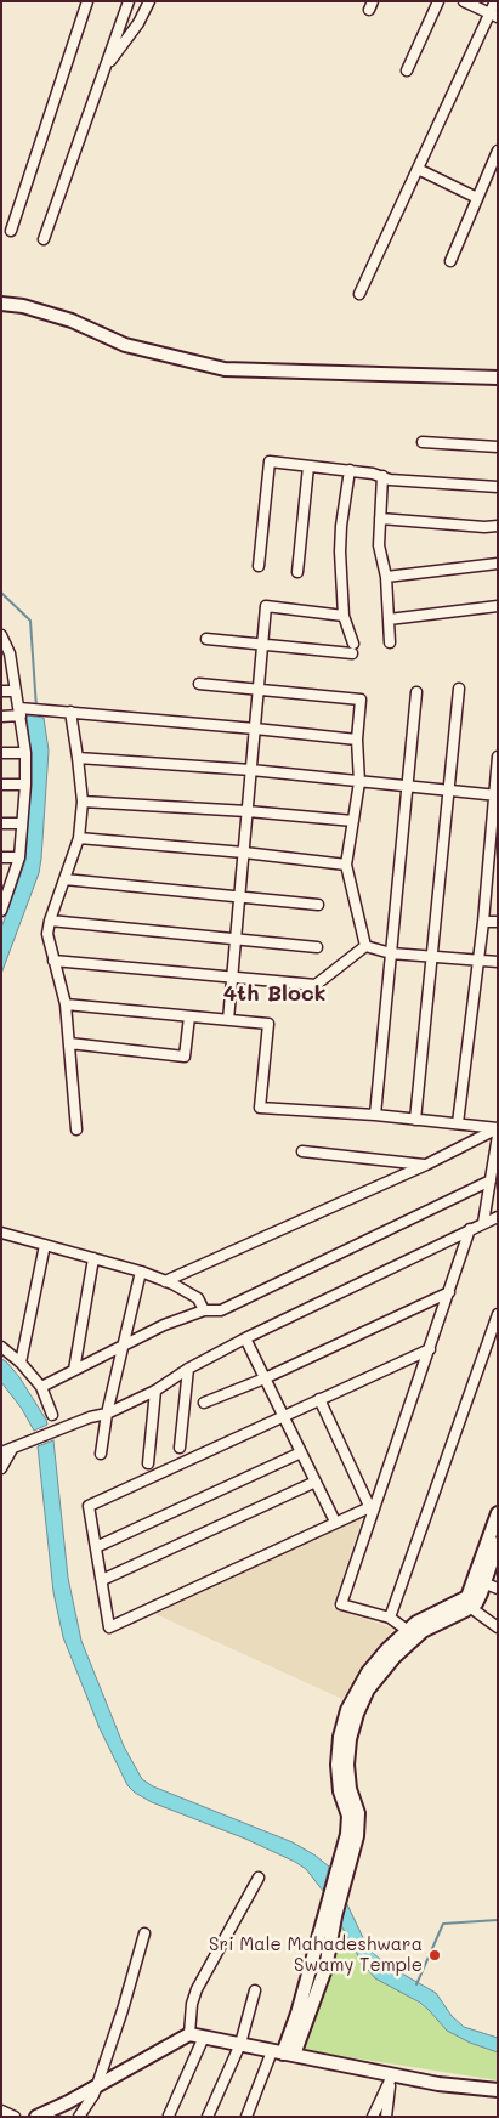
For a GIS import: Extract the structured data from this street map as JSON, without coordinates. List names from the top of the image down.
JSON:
{
  "districts": ["4th Block"],
  "places": ["Sri Male Mahadeshwara Swamy Temple"]
}
